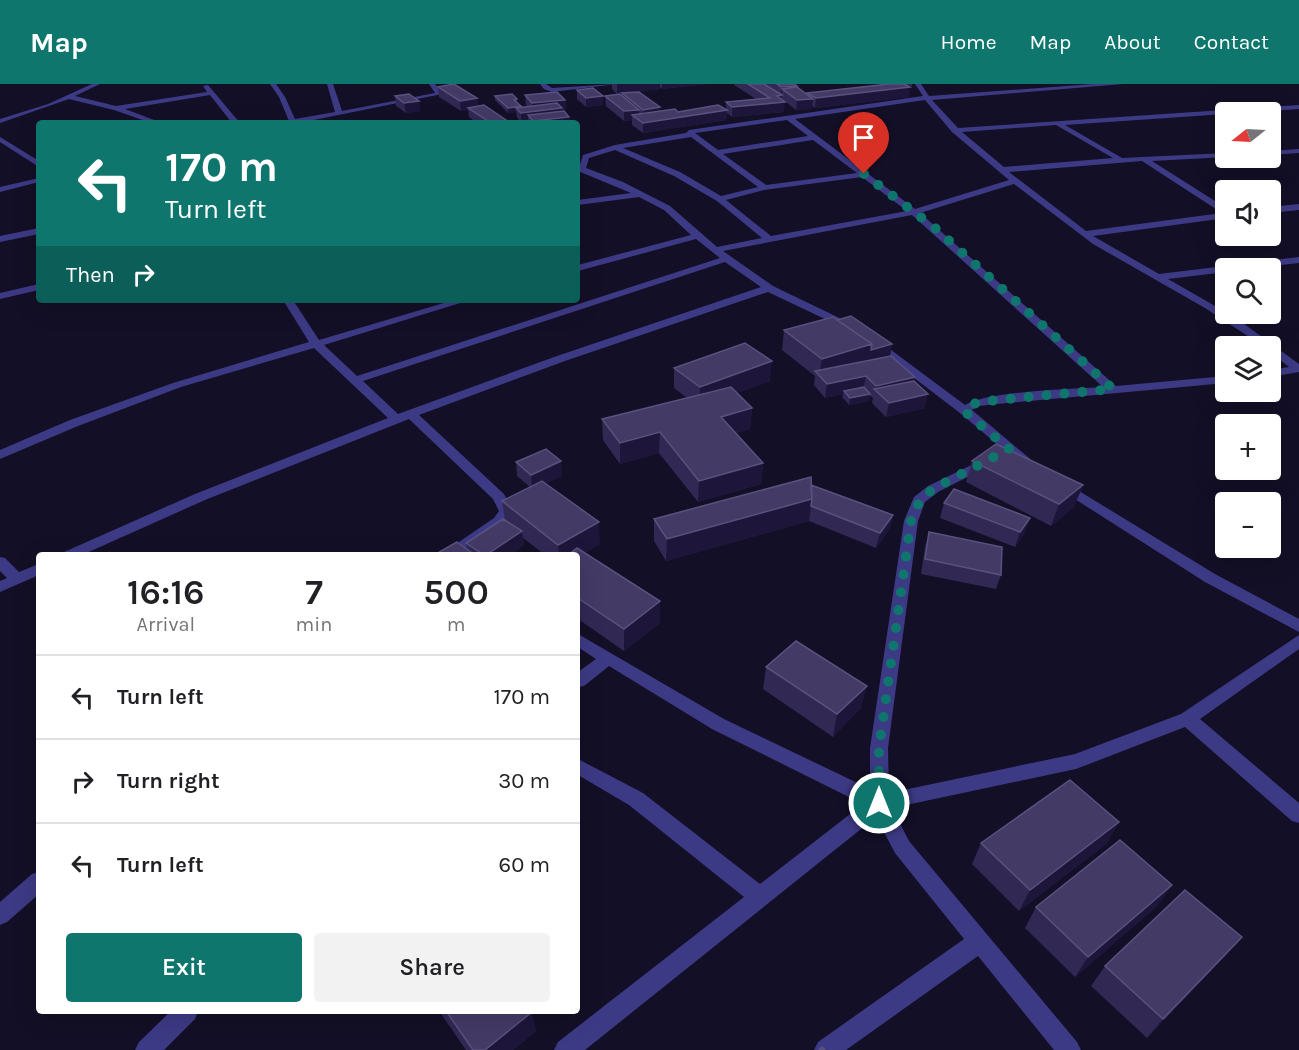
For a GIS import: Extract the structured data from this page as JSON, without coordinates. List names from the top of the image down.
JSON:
{
  "north": "left",
  "page": {
    "header": "Map",
    "nav": [
      "Home",
      "Map",
      "About",
      "Contact"
    ],
    "map_buttons": ["+", "−"],
    "turn": ["170 m", "Turn left"],
    "then": "Then",
    "eta": [
      "16:16",
      "Arrival",
      "7",
      "min",
      "500",
      "m"
    ],
    "list": [
      {
        "name": "Turn left",
        "value": "170 m"
      },
      {
        "name": "Turn right",
        "value": "30 m"
      },
      {
        "name": "Turn left",
        "value": "60 m"
      }
    ],
    "buttons": ["Exit", "Share"]
  }
}
